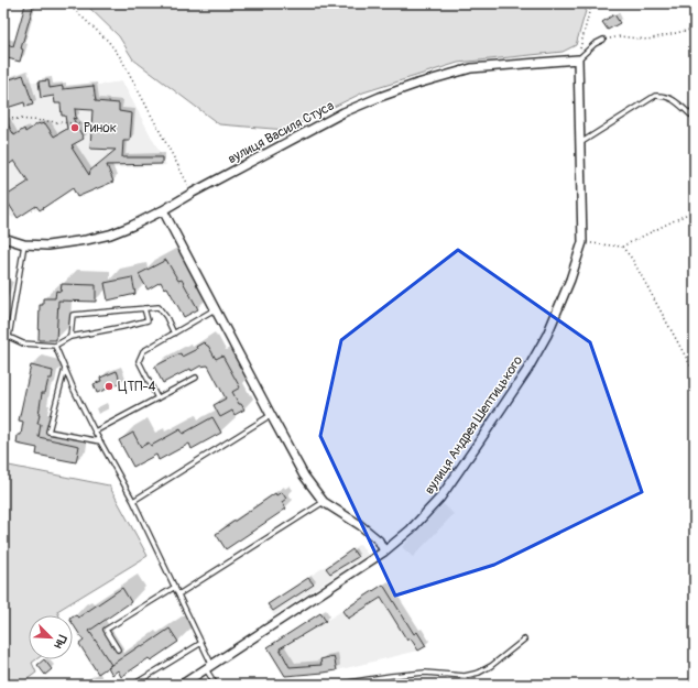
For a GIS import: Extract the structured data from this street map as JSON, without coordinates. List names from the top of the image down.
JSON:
{
  "streets": {
    "street": ["вулиця Василя Стуса", "вулиця Андрея Шептицького"]
  },
  "crossings": [
    ["вулиця Василя Стуса", "вулиця Андрея Шептицького"]
  ],
  "places": ["Ринок", "ЦТП-4"],
  "north": "bottom right"
}
